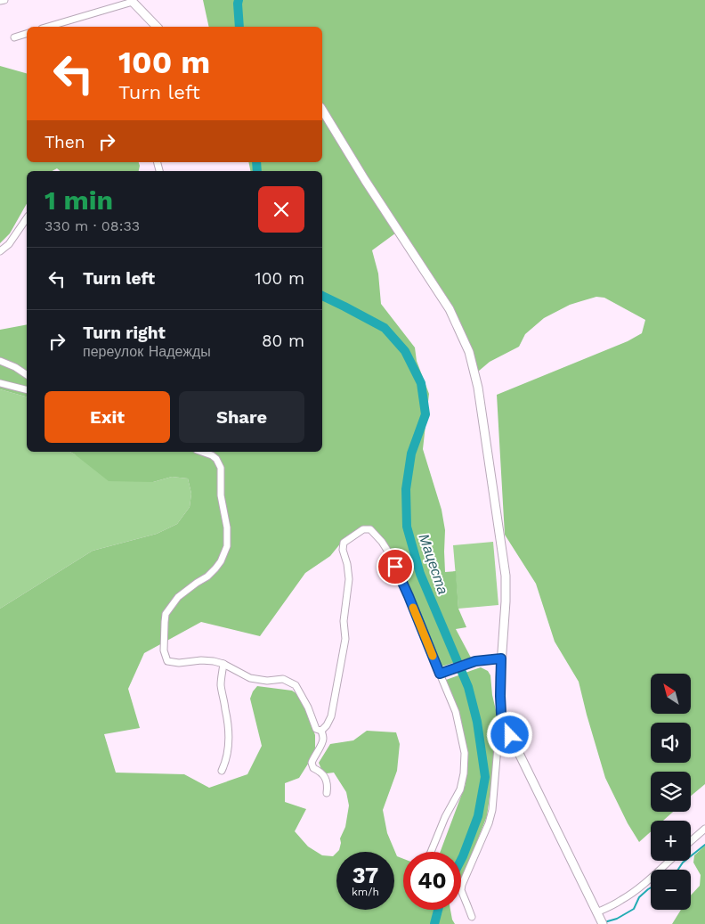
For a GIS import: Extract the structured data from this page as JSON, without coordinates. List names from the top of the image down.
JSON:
{
  "water": ["Мацеста"],
  "north": "top left",
  "page": {
    "turn": ["100 m", "Turn left"],
    "then": "Then",
    "heading": ["1 min", "330 m · 08:33"],
    "list": [
      {
        "name": "Turn left",
        "value": "100 m"
      },
      {
        "name": "Turn right",
        "note": "переулок Надежды",
        "value": "80 m"
      }
    ],
    "buttons": ["Exit", "Share"],
    "map_buttons": ["+", "−"],
    "speed": "37 km/h",
    "limit": "40"
  }
}
